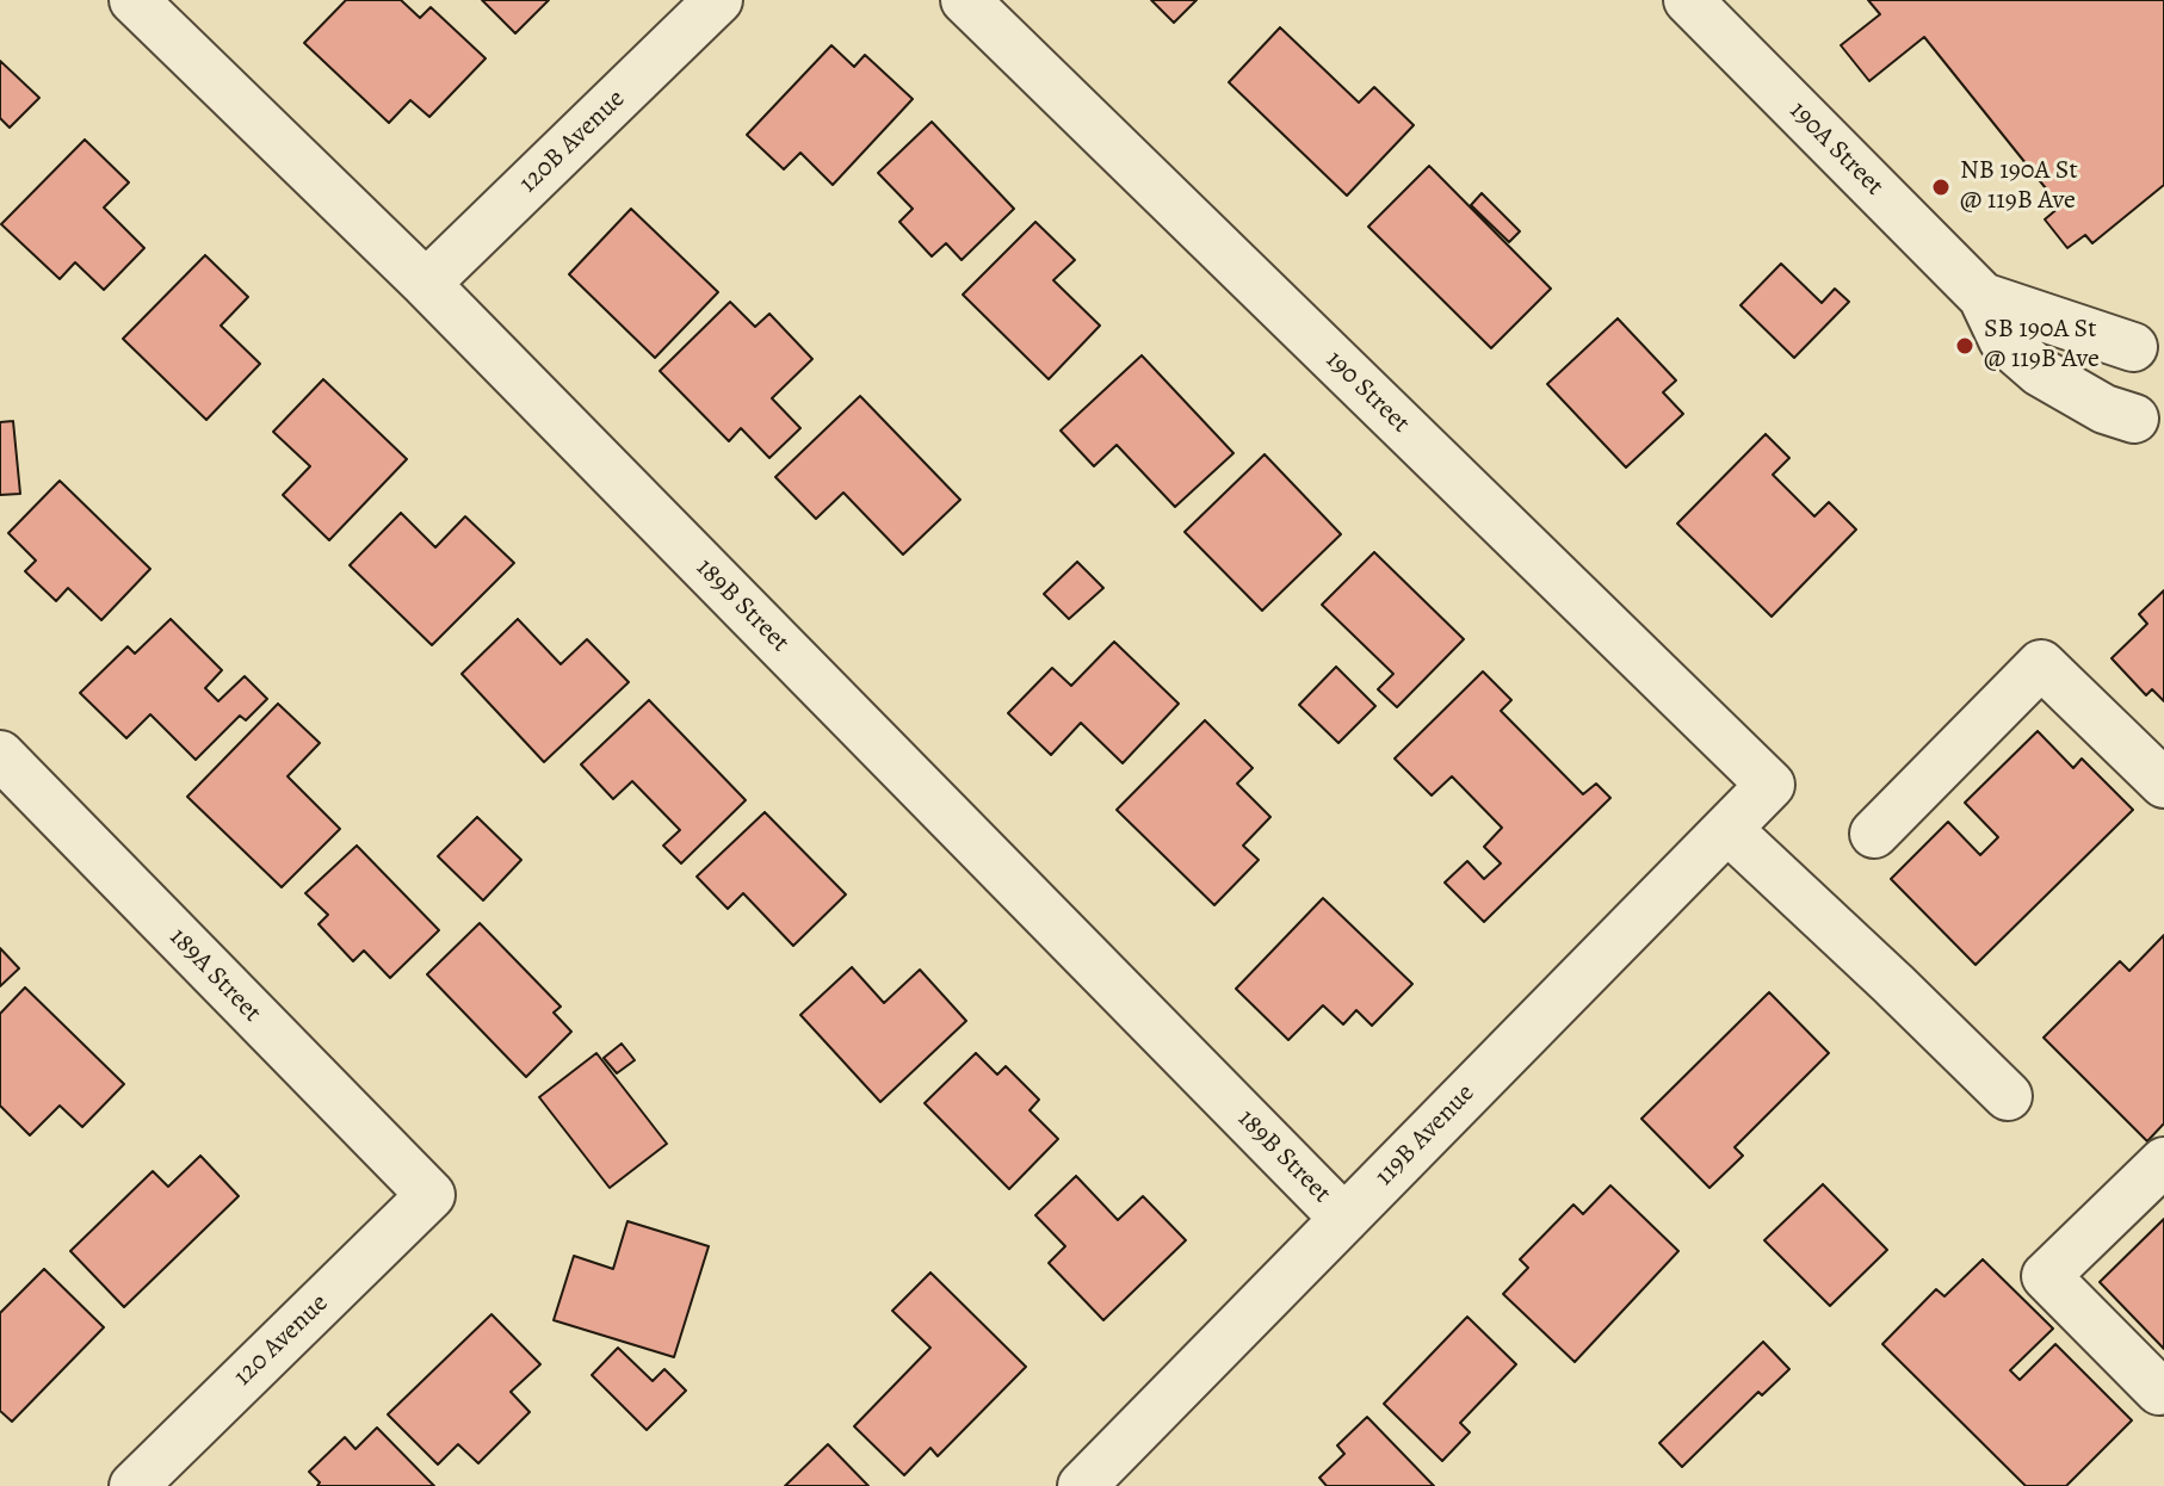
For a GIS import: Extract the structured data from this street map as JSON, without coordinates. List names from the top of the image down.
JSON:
{
  "streets": {
    "street": [
      "120B Avenue",
      "190A Street",
      "190 Street",
      "189B Street",
      "189A Street",
      "119B Avenue",
      "120 Avenue"
    ]
  },
  "crossings": [
    ["120B Avenue", "189B Street"],
    ["190 Street", "119B Avenue"],
    ["189B Street", "119B Avenue"],
    ["189A Street", "120 Avenue"]
  ],
  "places": ["NB 190A St @ 119B Ave", "SB 190A St @ 119B Ave"]
}
